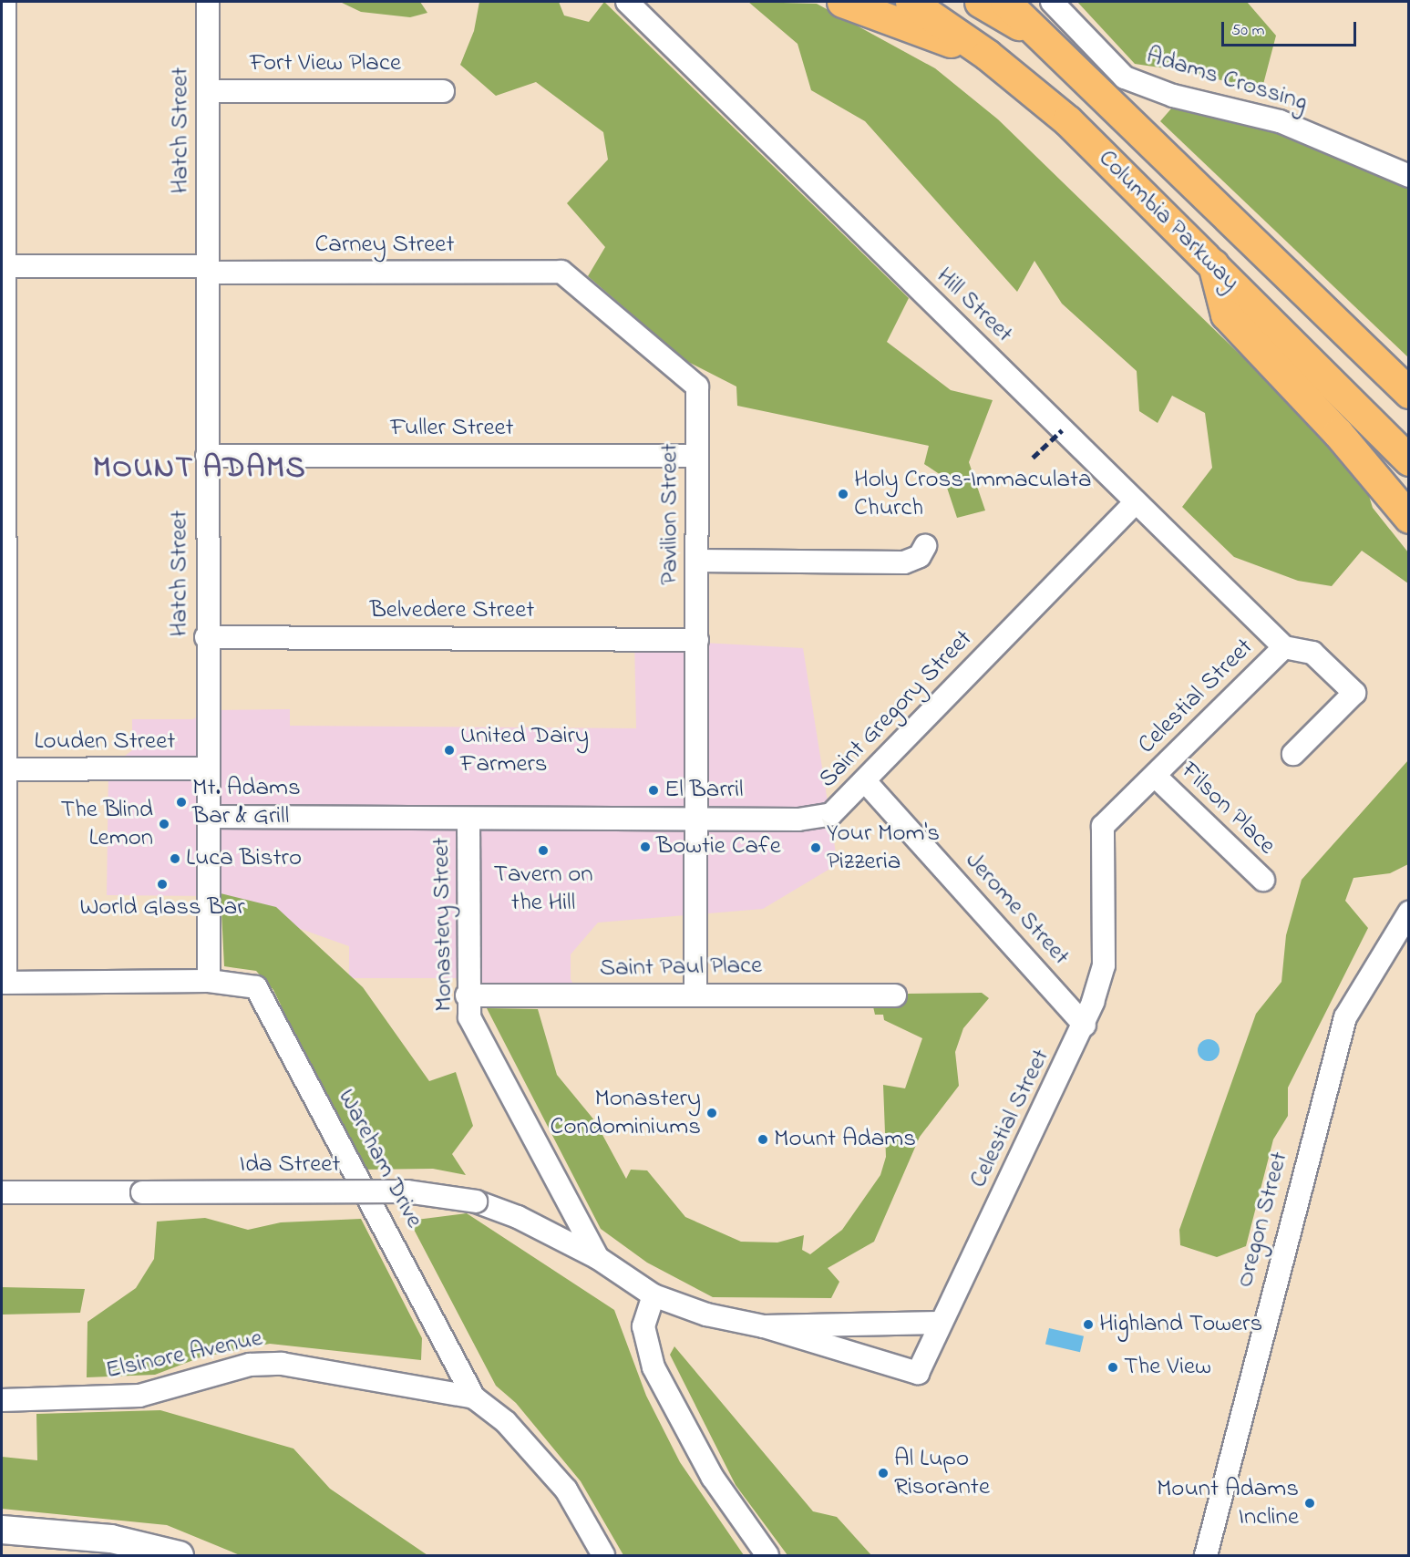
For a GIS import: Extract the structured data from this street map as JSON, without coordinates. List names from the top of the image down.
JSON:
{
  "streets": {
    "highway": ["Columbia Parkway"],
    "street": [
      "Fort View Place",
      "Adams Crossing",
      "Hatch Street",
      "Carney Street",
      "Hill Street",
      "Fuller Street",
      "Pavilion Street",
      "Belvedere Street",
      "Celestial Street",
      "Saint Gregory Street",
      "Louden Street",
      "Filson Place",
      "Jerome Street",
      "Monastery Street",
      "Saint Paul Place",
      "Wareham Drive",
      "Ida Street",
      "Oregon Street",
      "Elsinore Avenue"
    ]
  },
  "crossings": [
    ["Fort View Place", "Hatch Street"],
    ["Hatch Street", "Carney Street"],
    ["Hatch Street", "Fuller Street"],
    ["Hatch Street", "Belvedere Street"],
    ["Hatch Street", "Saint Gregory Street"],
    ["Hatch Street", "Louden Street"],
    ["Hatch Street", "Wareham Drive"],
    ["Carney Street", "Pavilion Street"],
    ["Hill Street", "Celestial Street"],
    ["Hill Street", "Saint Gregory Street"],
    ["Fuller Street", "Pavilion Street"],
    ["Pavilion Street", "Belvedere Street"],
    ["Pavilion Street", "Saint Gregory Street"],
    ["Pavilion Street", "Saint Paul Place"],
    ["Celestial Street", "Filson Place"],
    ["Celestial Street", "Jerome Street"],
    ["Saint Gregory Street", "Jerome Street"],
    ["Saint Gregory Street", "Monastery Street"],
    ["Monastery Street", "Saint Paul Place"],
    ["Monastery Street", "Ida Street"],
    ["Wareham Drive", "Elsinore Avenue"]
  ],
  "districts": ["MOUNT ADAMS"],
  "places": [
    "Holy Cross–Immaculata Church",
    "United Dairy Farmers",
    "El Barril",
    "Mt. Adams Bar & Grill",
    "The Blind Lemon",
    "Bowtie Cafe",
    "Your Mom's Pizzeria",
    "Tavern on the Hill",
    "Luca Bistro",
    "World Glass Bar",
    "Monastery Condominiums",
    "Mount Adams",
    "Highland Towers",
    "The View",
    "Al Lupo Risorante",
    "Mount Adams Incline"
  ],
  "scale_bar": "50 m"
}
